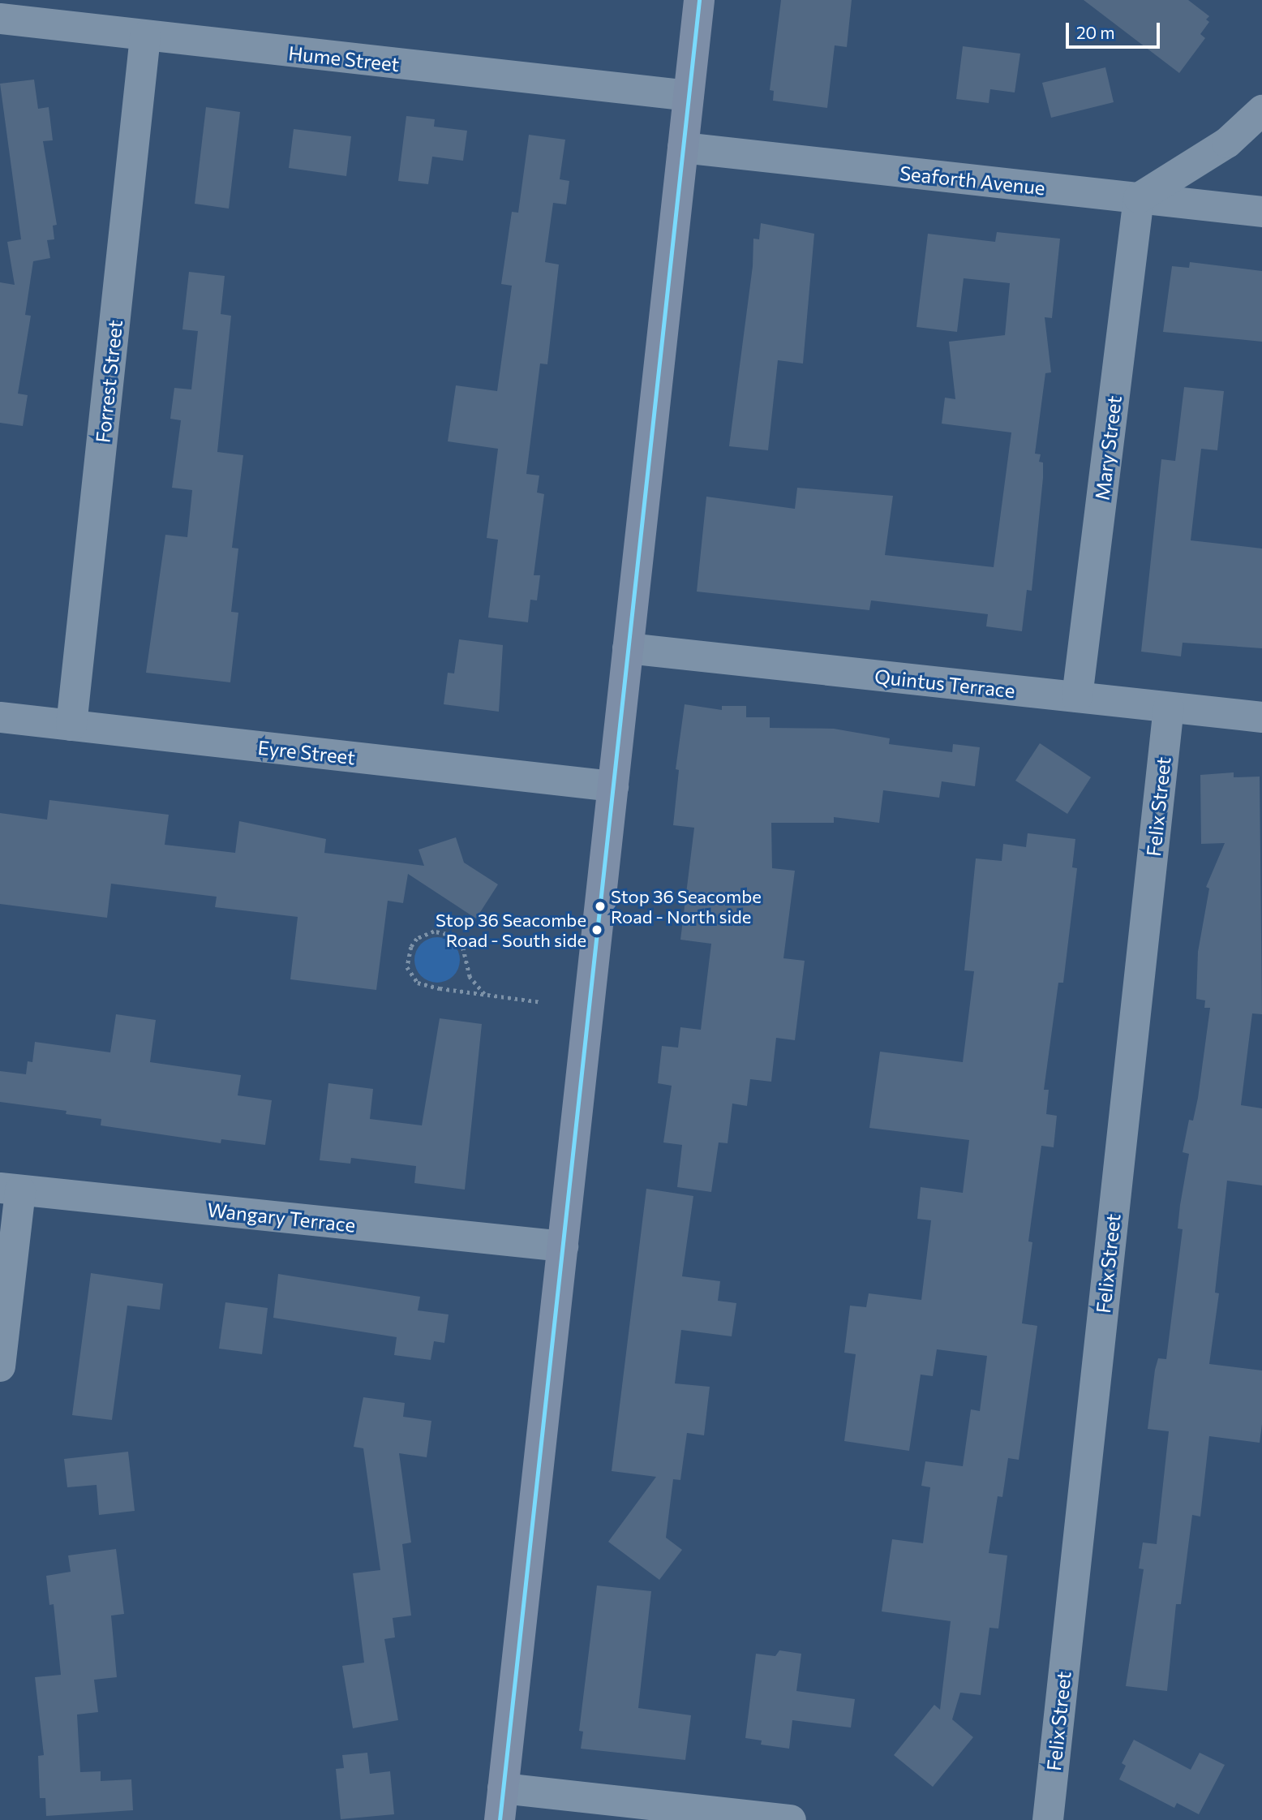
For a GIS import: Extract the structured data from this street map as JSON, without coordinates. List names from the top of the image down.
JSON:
{
  "streets": {
    "street": [
      "Hume Street",
      "Seaforth Avenue",
      "Forrest Street",
      "Mary Street",
      "Quintus Terrace",
      "Eyre Street",
      "Felix Street",
      "Wangary Terrace"
    ]
  },
  "crossings": [
    ["Hume Street", "Forrest Street"],
    ["Seaforth Avenue", "Mary Street"],
    ["Forrest Street", "Eyre Street"],
    ["Mary Street", "Quintus Terrace"],
    ["Quintus Terrace", "Felix Street"]
  ],
  "places": ["Stop 36 Seacombe Road - North side", "Stop 36 Seacombe Road - South side"],
  "scale_bar": "20 m"
}
